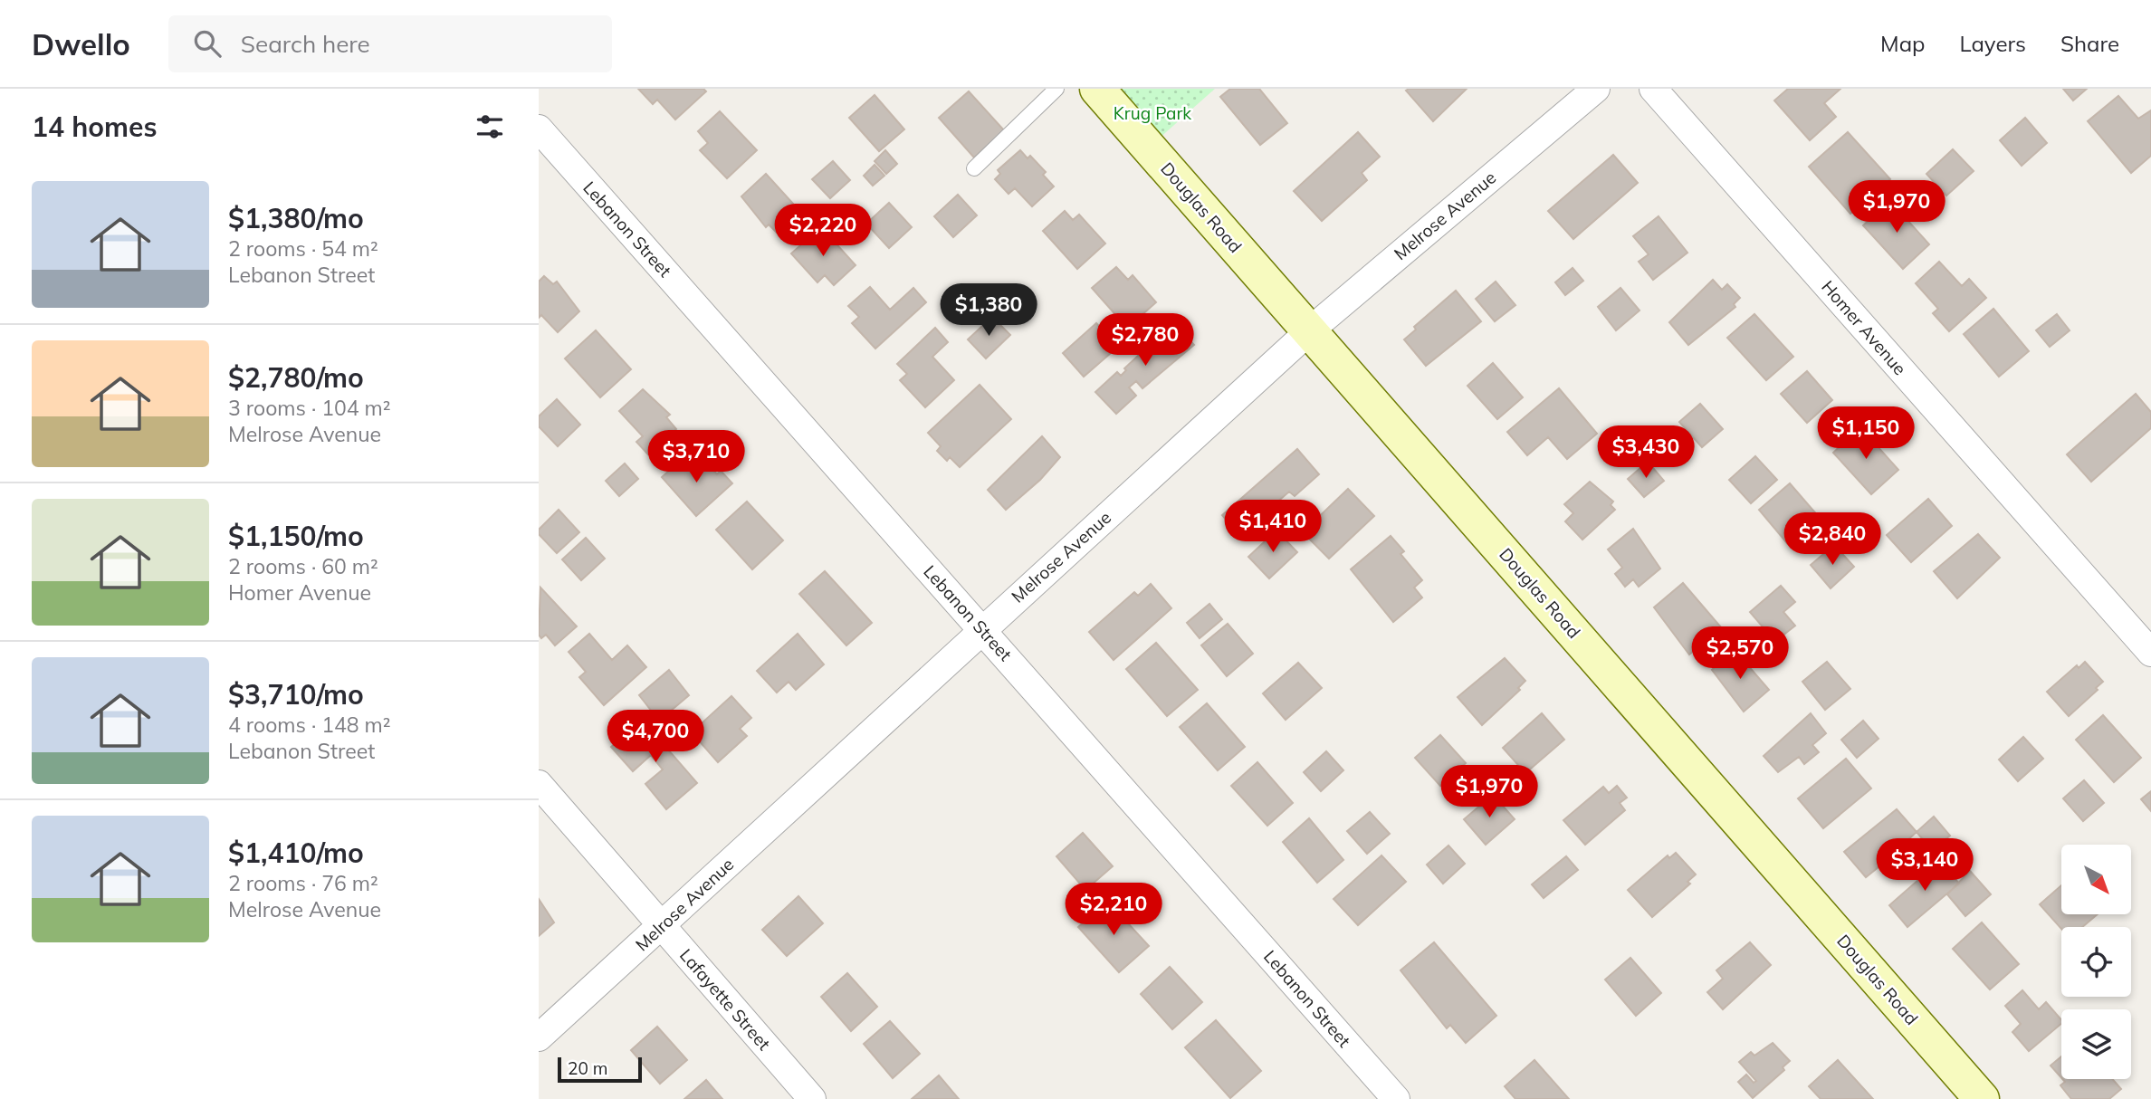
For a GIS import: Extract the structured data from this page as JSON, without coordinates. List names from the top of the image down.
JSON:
{
  "streets": {
    "street": [
      "Douglas Road",
      "Melrose Avenue",
      "Lebanon Street",
      "Homer Avenue",
      "Lafayette Street"
    ]
  },
  "crossings": [
    ["Douglas Road", "Melrose Avenue"],
    ["Melrose Avenue", "Lebanon Street"],
    ["Melrose Avenue", "Lafayette Street"]
  ],
  "parks": ["Krug Park"],
  "scale_bar": "20 m",
  "north": "bottom right",
  "page": {
    "header": "Dwello",
    "search": "Search here",
    "nav": ["Map", "Layers", "Share"],
    "heading": "14 homes",
    "list": [
      {
        "name": "$1,380/mo",
        "note": "2 rooms · 54 m² · Lebanon Street"
      },
      {
        "name": "$2,780/mo",
        "note": "3 rooms · 104 m² · Melrose Avenue"
      },
      {
        "name": "$1,150/mo",
        "note": "2 rooms · 60 m² · Homer Avenue"
      },
      {
        "name": "$3,710/mo",
        "note": "4 rooms · 148 m² · Lebanon Street"
      },
      {
        "name": "$1,410/mo",
        "note": "2 rooms · 76 m² · Melrose Avenue"
      }
    ],
    "price": [
      "$1,970",
      "$2,220",
      "$1,380",
      "$2,780",
      "$1,150",
      "$3,430",
      "$3,710",
      "$1,410",
      "$2,840",
      "$2,570",
      "$4,700",
      "$1,970",
      "$3,140",
      "$2,210"
    ],
    "scale": "20 m"
  }
}
